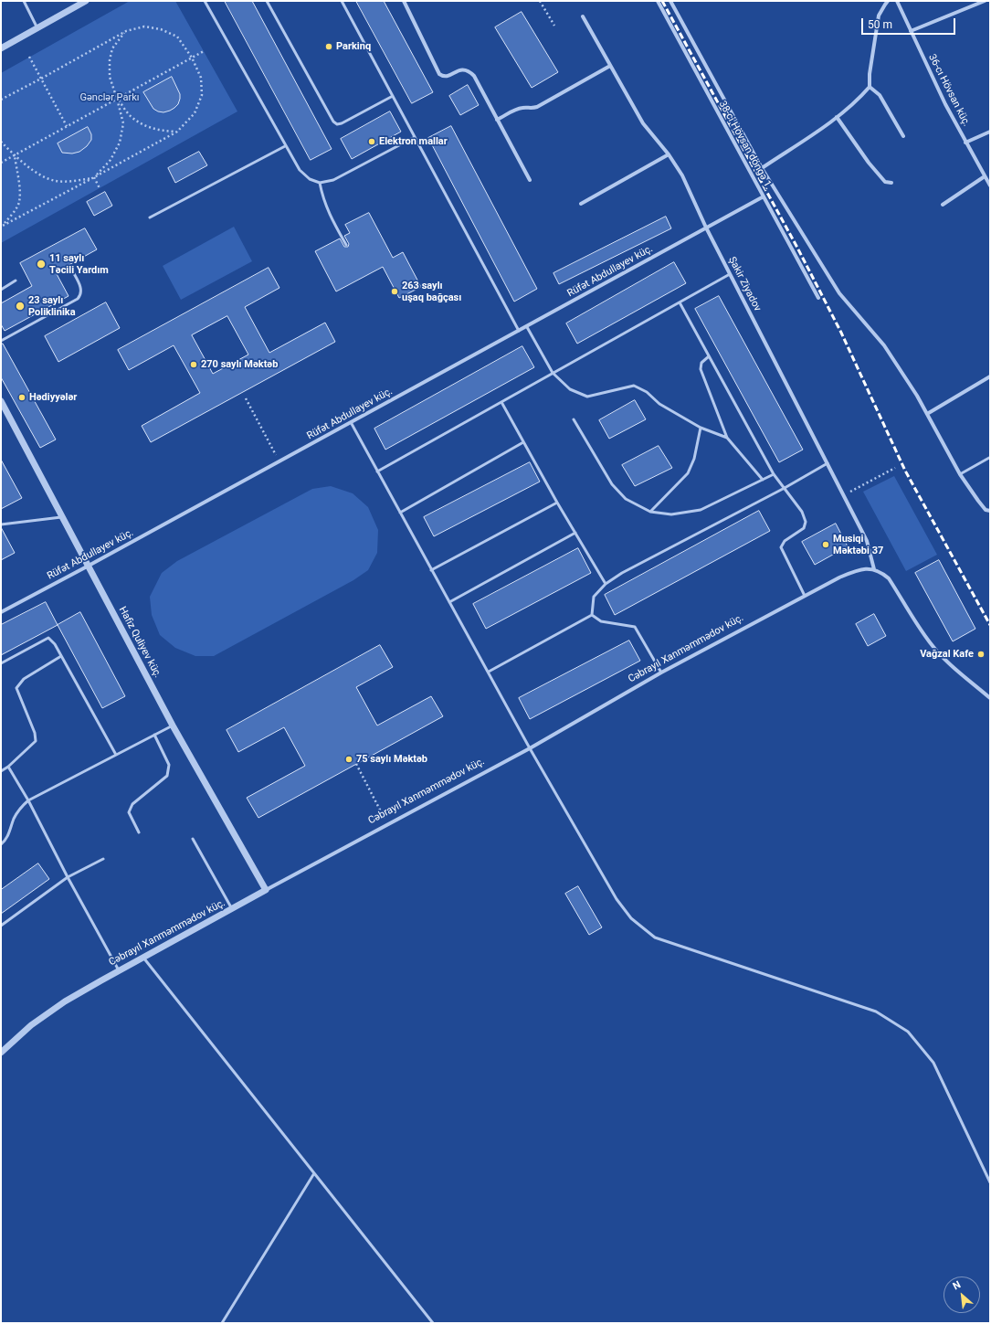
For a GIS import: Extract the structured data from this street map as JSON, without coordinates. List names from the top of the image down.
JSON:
{
  "streets": {
    "street": [
      "36-cı Hövsan küç.",
      "38-ci Hövsan döngə 1.",
      "Rüfət Abdullayev küç.",
      "Şakir Ziyadov",
      "Hafiz Quliyev küç.",
      "Cəbrayıl Xanməmmədov küç."
    ]
  },
  "crossings": [
    ["38-ci Hövsan döngə 1.", "Rüfət Abdullayev küç."],
    ["Rüfət Abdullayev küç.", "Şakir Ziyadov"],
    ["Rüfət Abdullayev küç.", "Hafiz Quliyev küç."],
    ["Şakir Ziyadov", "Cəbrayıl Xanməmmədov küç."],
    ["Hafiz Quliyev küç.", "Cəbrayıl Xanməmmədov küç."]
  ],
  "parks": ["Gənclər Parkı"],
  "places": [
    "Parkinq",
    "Elektron mallar",
    "11 saylı Təcili Yardım",
    "263 saylı uşaq bağçası",
    "23 saylı Poliklinika",
    "270 saylı Məktəb",
    "Hədiyyələr",
    "Musiqi Məktəbi 37",
    "Vağzal Kafe",
    "75 saylı Məktəb"
  ],
  "scale_bar": "50 m",
  "north": "top left"
}
